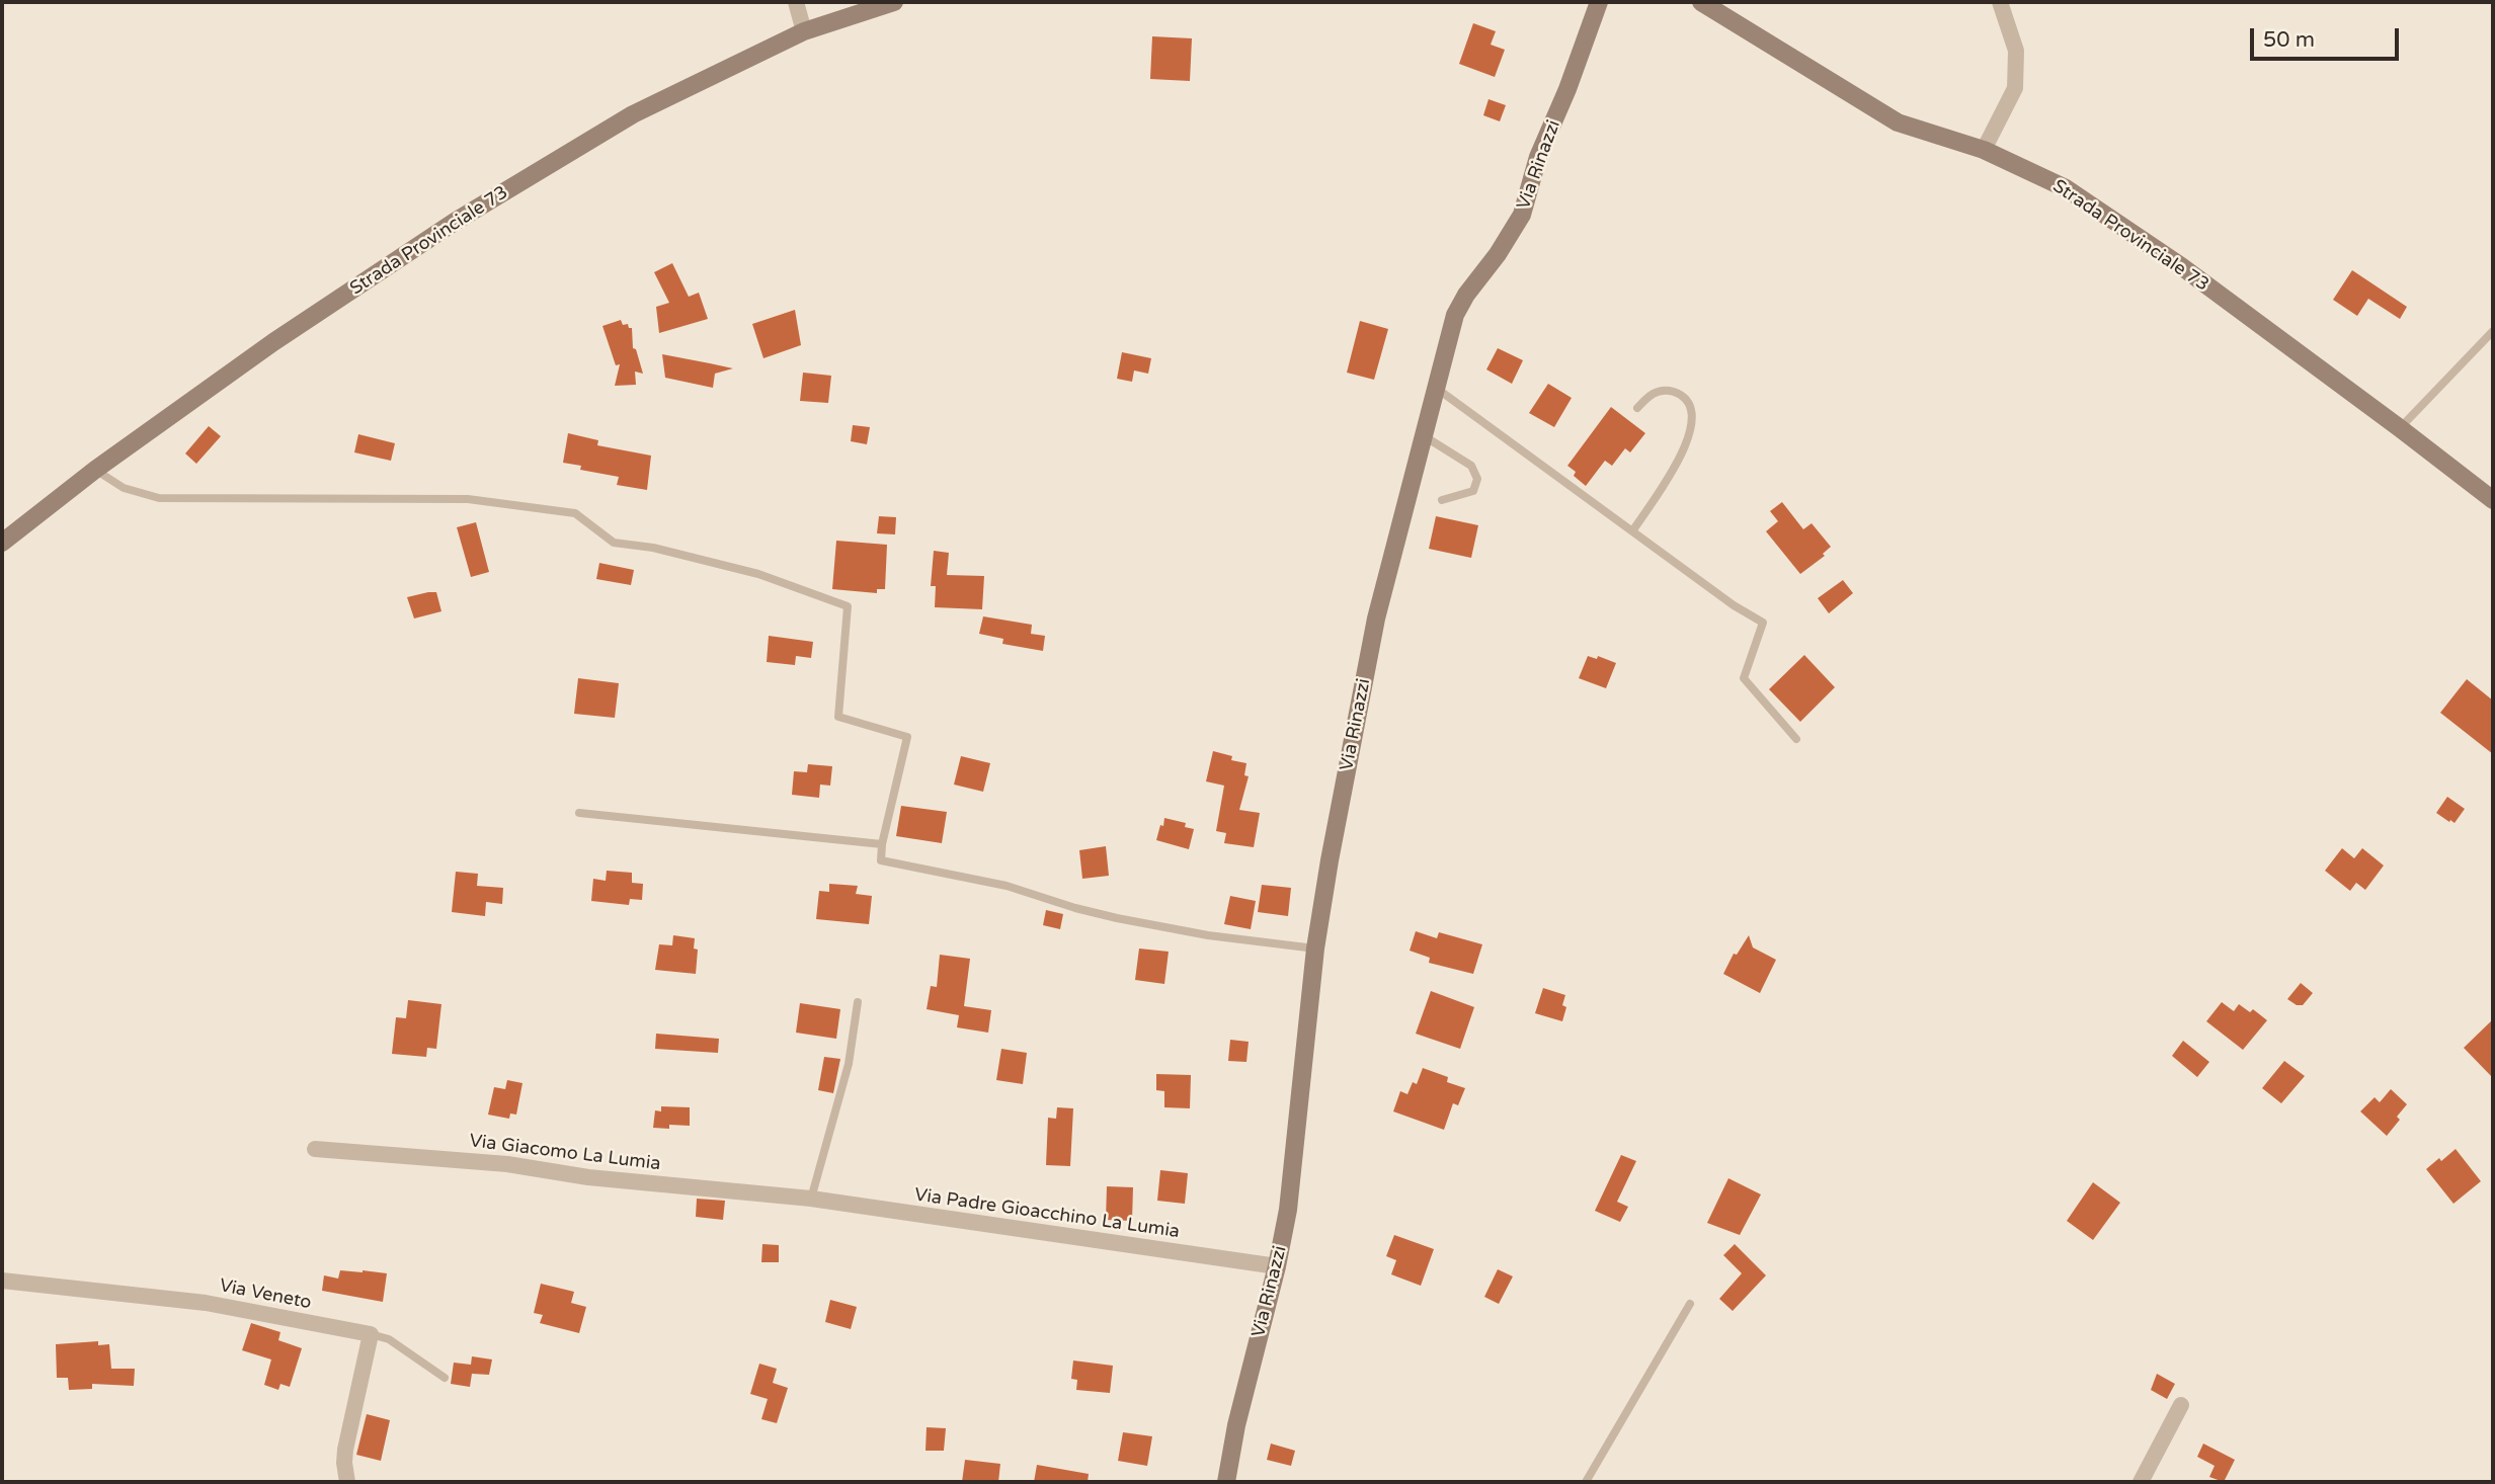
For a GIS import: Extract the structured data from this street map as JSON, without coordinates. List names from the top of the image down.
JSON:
{
  "streets": {
    "street": [
      "Via Rinazzi",
      "Strada Provinciale 73",
      "Via Giacomo La Lumia",
      "Via Padre Gioacchino La Lumia",
      "Via Veneto"
    ]
  },
  "crossings": [
    ["Via Rinazzi", "Via Padre Gioacchino La Lumia"],
    ["Via Giacomo La Lumia", "Via Padre Gioacchino La Lumia"]
  ],
  "scale_bar": "50 m"
}
